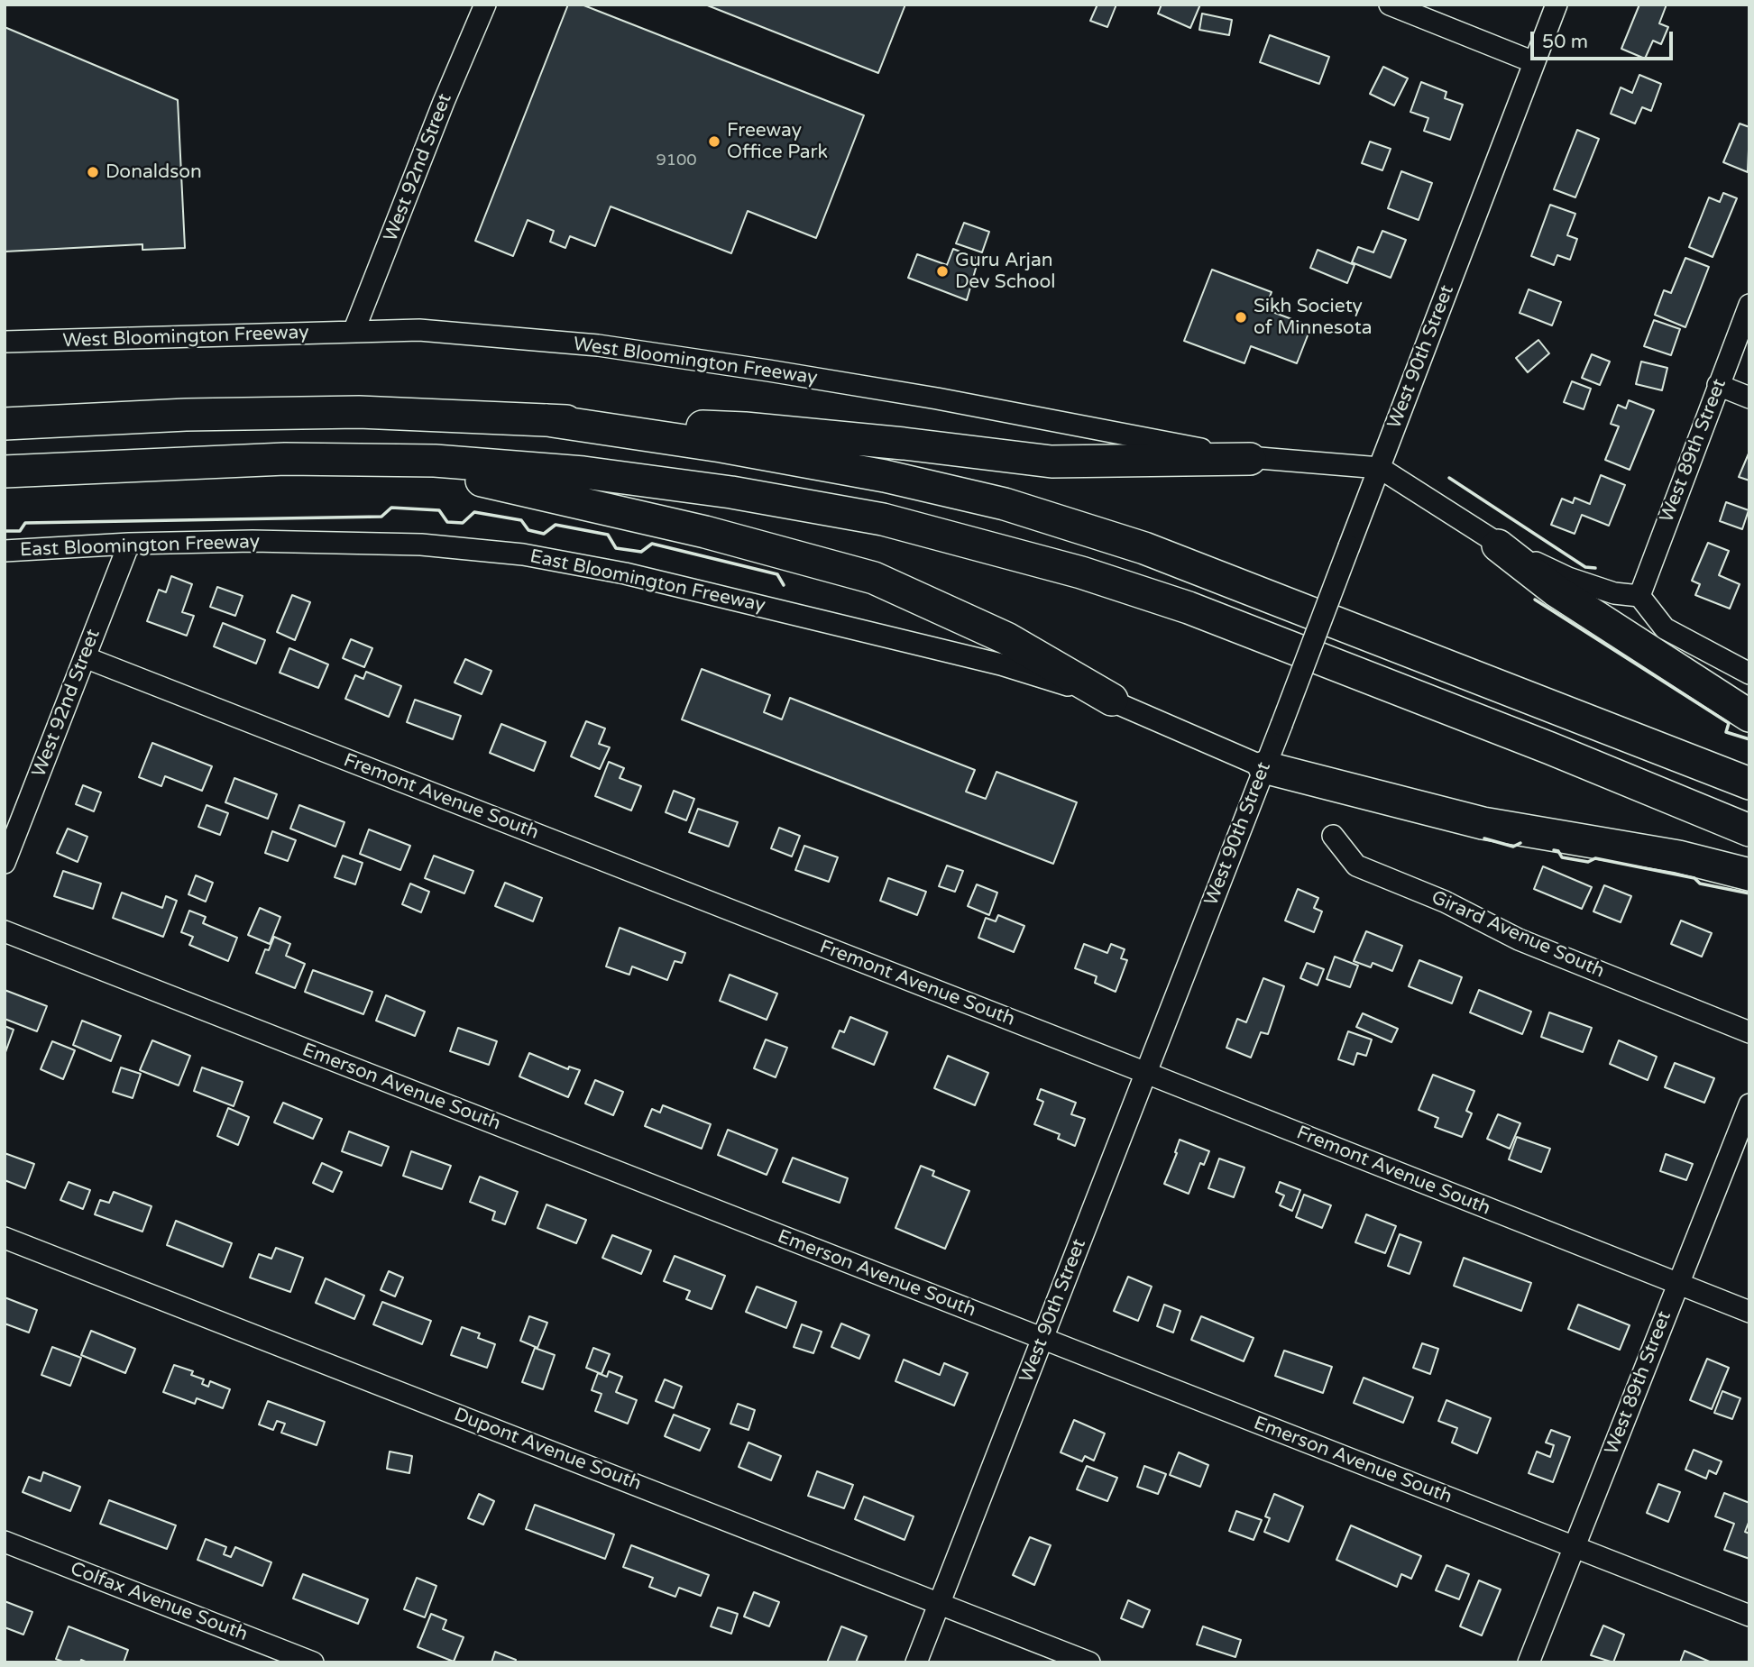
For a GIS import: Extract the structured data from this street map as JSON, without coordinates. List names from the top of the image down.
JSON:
{
  "streets": {
    "street": [
      "West 92nd Street",
      "West Bloomington Freeway",
      "West 90th Street",
      "West 89th Street",
      "East Bloomington Freeway",
      "Fremont Avenue South",
      "Girard Avenue South",
      "Emerson Avenue South",
      "Dupont Avenue South",
      "Colfax Avenue South"
    ]
  },
  "crossings": [
    ["West 92nd Street", "West Bloomington Freeway"],
    ["West 92nd Street", "East Bloomington Freeway"],
    ["West 92nd Street", "Fremont Avenue South"],
    ["West Bloomington Freeway", "West 90th Street"],
    ["West 90th Street", "East Bloomington Freeway"],
    ["West 90th Street", "Fremont Avenue South"],
    ["West 90th Street", "Emerson Avenue South"],
    ["West 90th Street", "Dupont Avenue South"],
    ["West 89th Street", "Fremont Avenue South"],
    ["West 89th Street", "Emerson Avenue South"]
  ],
  "places": [
    "Freeway Office Park",
    "Donaldson",
    "Guru Arjan Dev School",
    "Sikh Society of Minnesota"
  ],
  "house_numbers": ["9100"],
  "scale_bar": "50 m"
}
